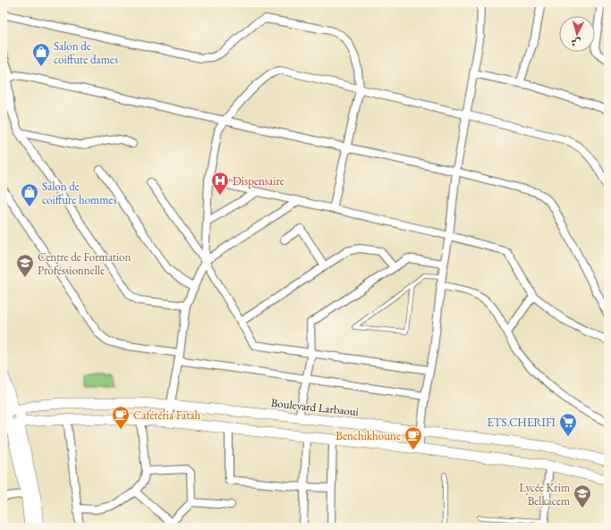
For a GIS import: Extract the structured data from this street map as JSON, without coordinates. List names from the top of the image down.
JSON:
{
  "streets": {
    "main road": ["Boulevard Larbaoui"]
  },
  "places": {
    "shop": ["Salon de coiffure dames", "Salon de coiffure hommes"],
    "hospital": ["Dispensaire"],
    "school or university": ["Centre de Formation Professionnelle", "Lycée Krim Belkacem"],
    "cafe": ["Cafétéria Fatah", "Benchikhoune"],
    "supermarket": ["ETS.CHERIFI"]
  },
  "north": "bottom"
}
